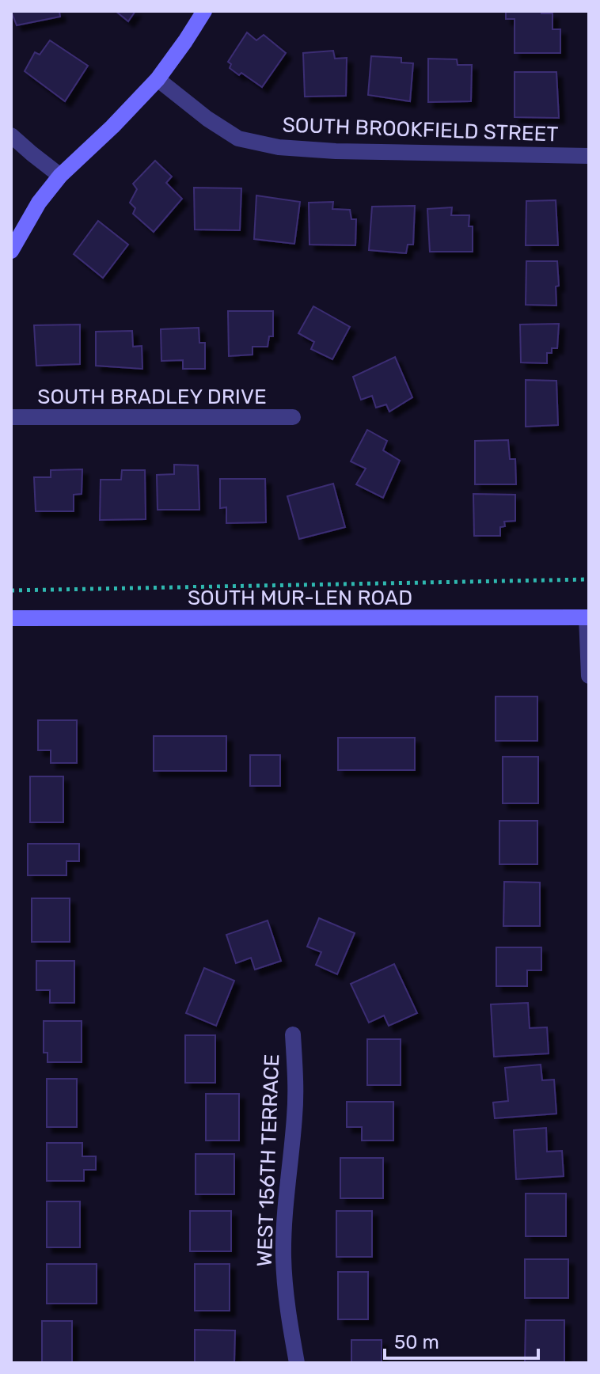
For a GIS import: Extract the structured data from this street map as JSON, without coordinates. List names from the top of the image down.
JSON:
{
  "streets": {
    "main road": ["SOUTH MUR-LEN ROAD"],
    "street": ["SOUTH BROOKFIELD STREET", "SOUTH BRADLEY DRIVE", "WEST 156TH TERRACE"]
  },
  "scale_bar": "50 m"
}
